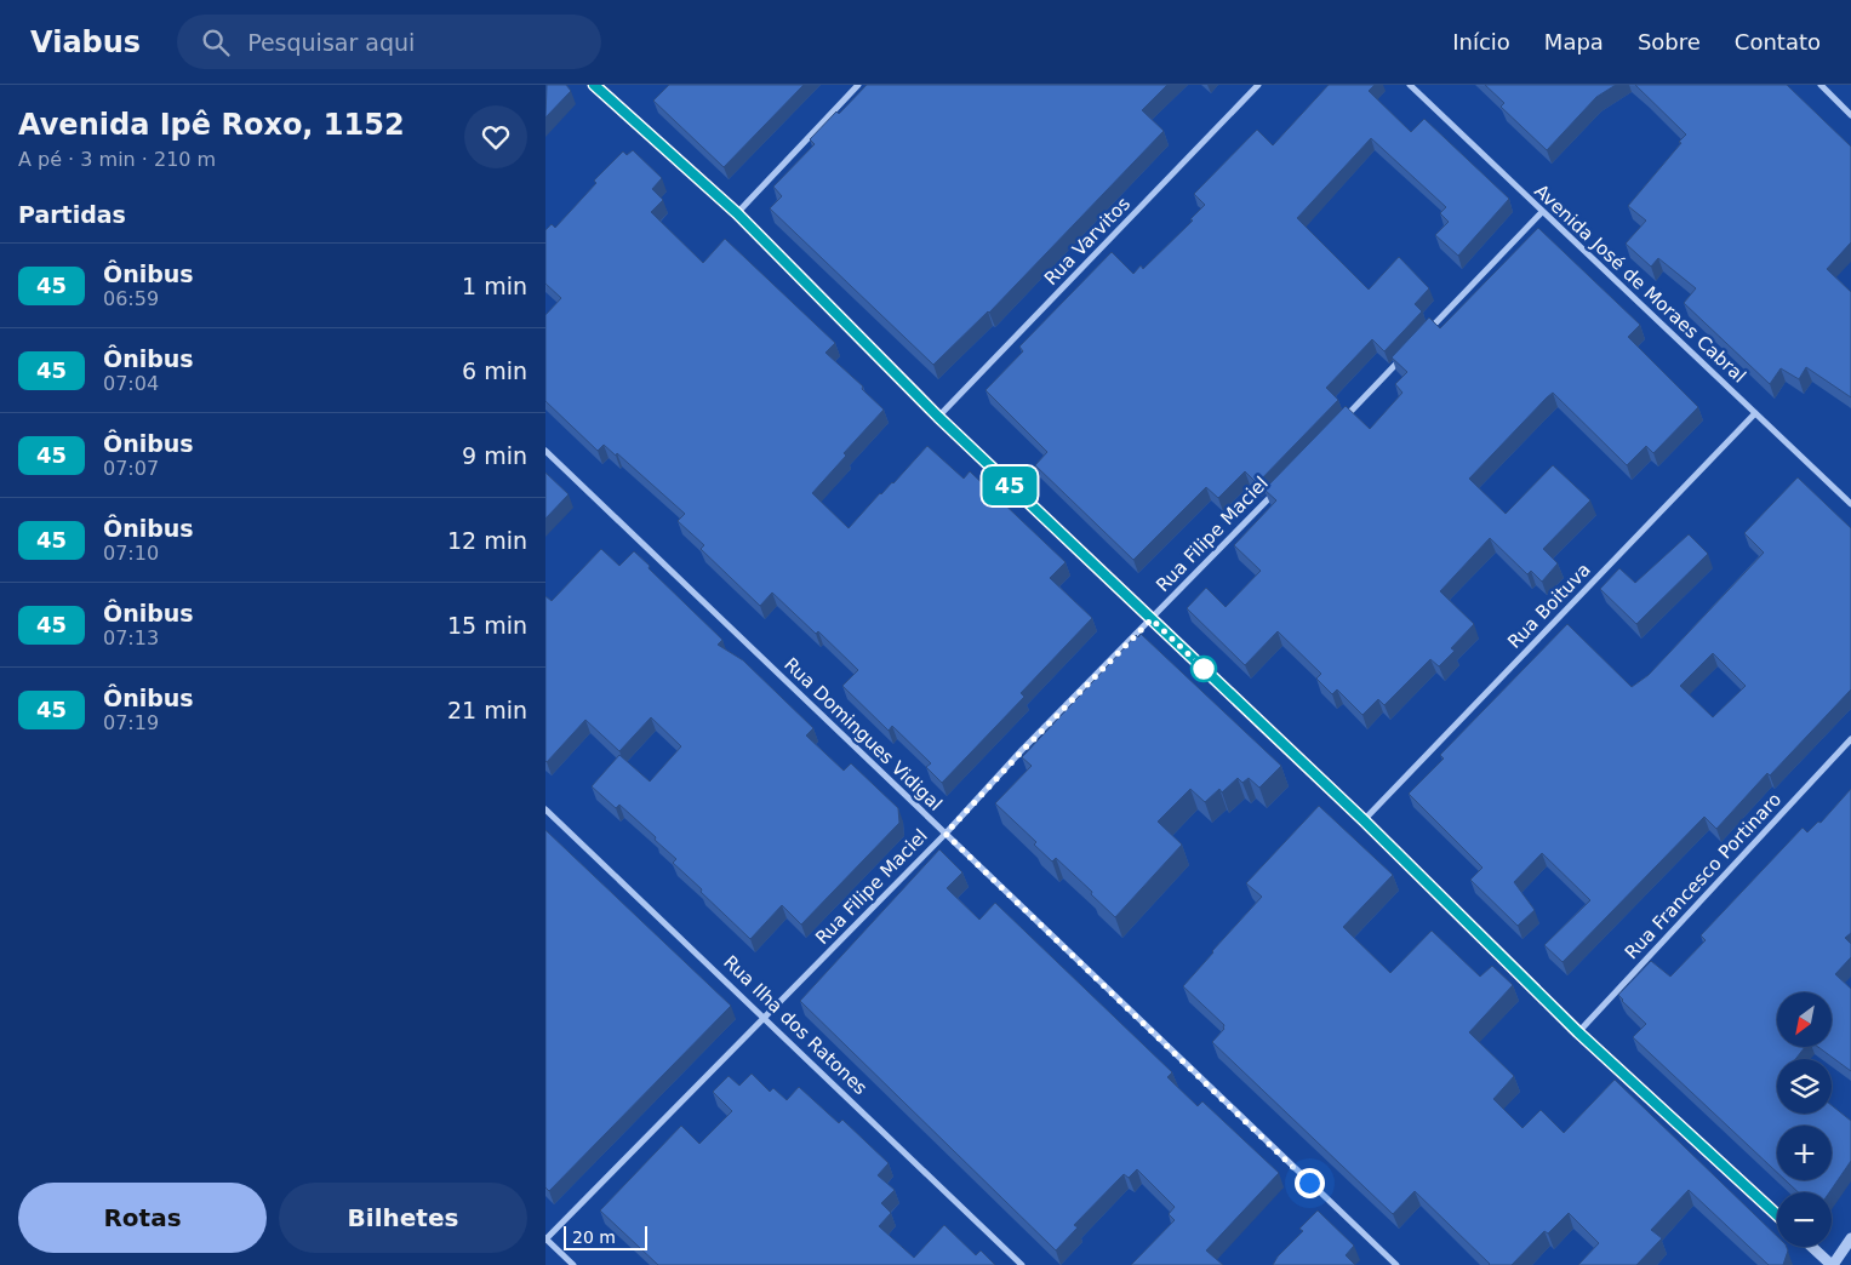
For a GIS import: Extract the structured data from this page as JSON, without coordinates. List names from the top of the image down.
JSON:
{
  "streets": {
    "street": [
      "Rua Varvitos",
      "Avenida José de Moraes Cabral",
      "Rua Filipe Maciel",
      "Rua Boituva",
      "Rua Domingues Vidigal",
      "Rua Francesco Portinaro",
      "Rua Ilha dos Ratones"
    ]
  },
  "crossings": [
    ["Avenida José de Moraes Cabral", "Rua Boituva"],
    ["Rua Filipe Maciel", "Rua Domingues Vidigal"],
    ["Rua Filipe Maciel", "Rua Ilha dos Ratones"]
  ],
  "lines": ["bus line 45"],
  "scale_bar": "20 m",
  "north": "bottom left",
  "page": {
    "header": "Viabus",
    "search": "Pesquisar aqui",
    "nav": [
      "Início",
      "Mapa",
      "Sobre",
      "Contato"
    ],
    "heading": [
      ["Avenida Ipê Roxo, 1152", "A pé · 3 min · 210 m"],
      "Partidas"
    ],
    "on_map": "45",
    "list": [
      {
        "mark": "45",
        "name": "Ônibus",
        "note": "06:59",
        "value": "1 min"
      },
      {
        "mark": "45",
        "name": "Ônibus",
        "note": "07:04",
        "value": "6 min"
      },
      {
        "mark": "45",
        "name": "Ônibus",
        "note": "07:07",
        "value": "9 min"
      },
      {
        "mark": "45",
        "name": "Ônibus",
        "note": "07:10",
        "value": "12 min"
      },
      {
        "mark": "45",
        "name": "Ônibus",
        "note": "07:13",
        "value": "15 min"
      },
      {
        "mark": "45",
        "name": "Ônibus",
        "note": "07:19",
        "value": "21 min"
      }
    ],
    "map_buttons": ["+", "−"],
    "buttons": ["Rotas", "Bilhetes"],
    "scale": "20 m"
  }
}
